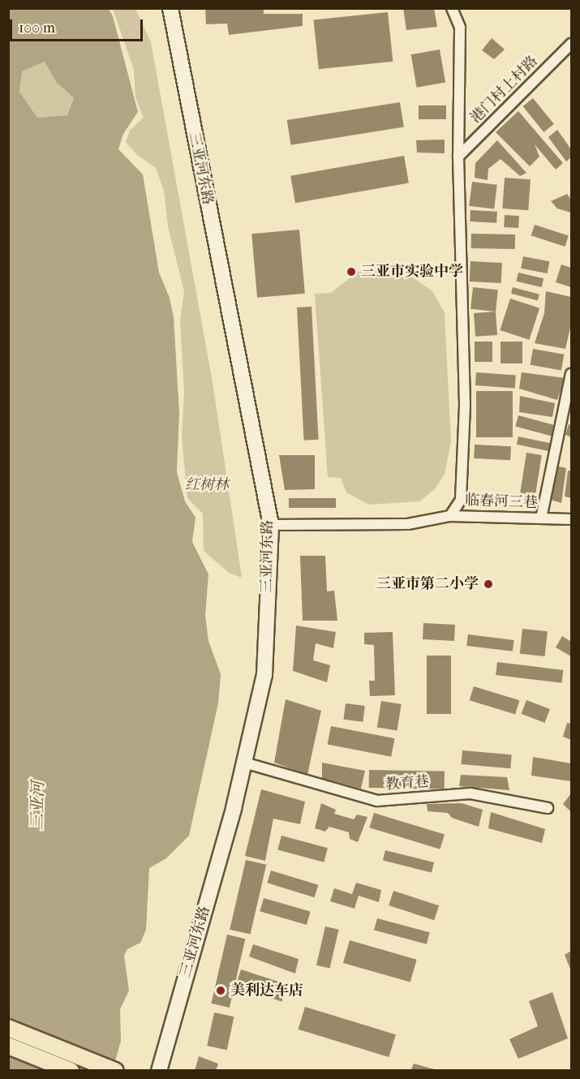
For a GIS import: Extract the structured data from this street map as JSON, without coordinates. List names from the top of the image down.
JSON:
{
  "streets": {
    "street": [
      "港门村上村路",
      "三亚河东路",
      "临春河三巷",
      "教育巷"
    ]
  },
  "crossings": [
    ["港门村上村路", "临春河三巷"],
    ["三亚河东路", "教育巷"]
  ],
  "water": ["三亚河"],
  "parks": ["红树林"],
  "places": ["三亚市实验中学", "三亚市第二小学", "美利达车店"],
  "scale_bar": "100 m"
}
